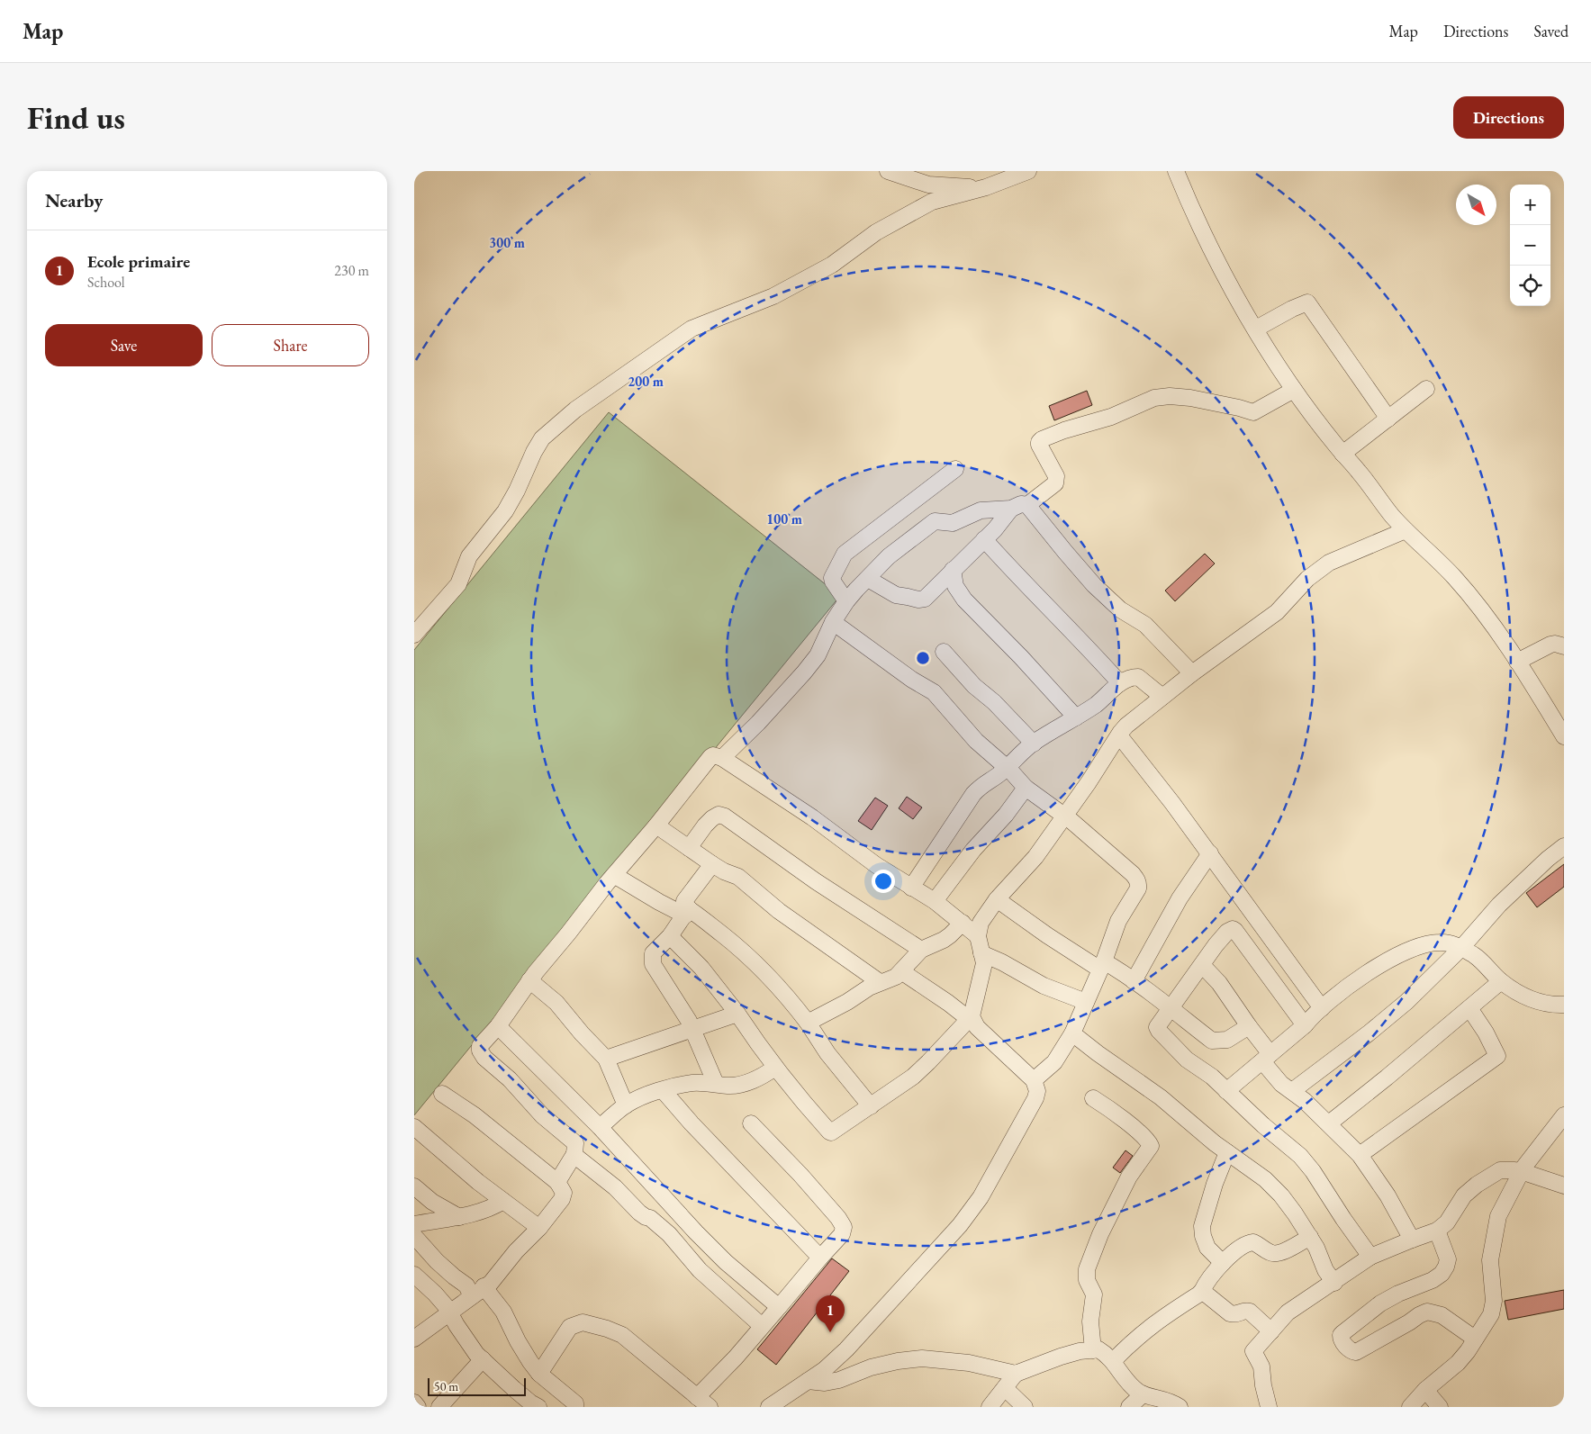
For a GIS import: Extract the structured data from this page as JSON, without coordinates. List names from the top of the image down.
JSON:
{
  "scale_bar": "50 m",
  "north": "bottom right",
  "page": {
    "header": "Map",
    "nav": ["Map", "Directions", "Saved"],
    "buttons": [
      "Directions",
      ["Save", "Share"]
    ],
    "title": "Find us",
    "heading": "Nearby",
    "map_buttons": ["+", "−"],
    "list": [
      {
        "mark": "1",
        "name": "Ecole primaire",
        "note": "School",
        "value": "230 m"
      }
    ],
    "pins": "1",
    "scale": "50 m"
  },
  "rings": ["300 m", "200 m", "100 m"]
}
